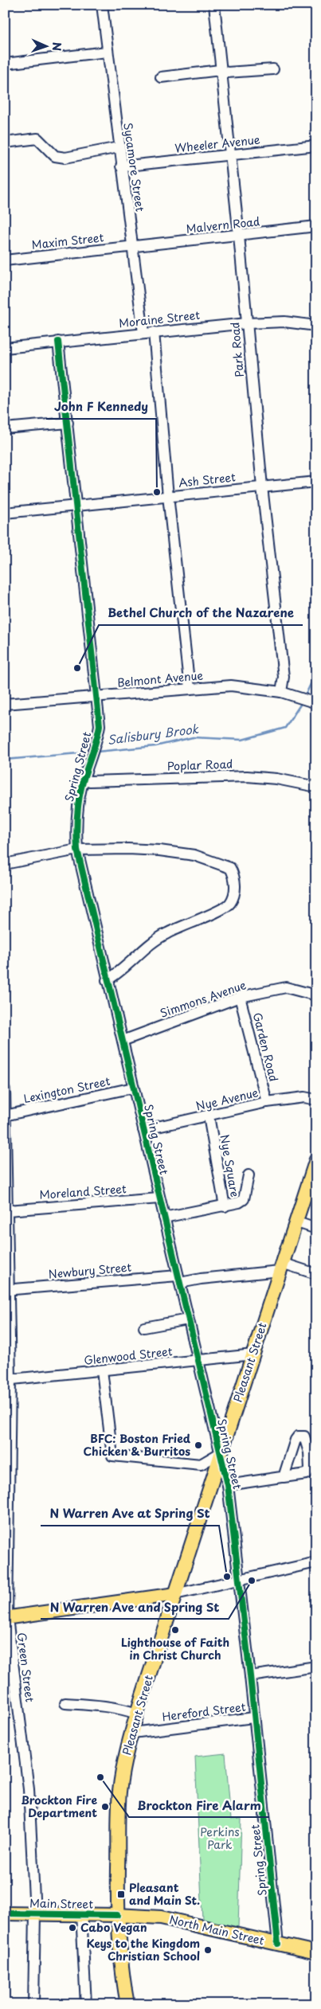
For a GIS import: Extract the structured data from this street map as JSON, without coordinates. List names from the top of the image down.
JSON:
{
  "streets": {
    "main road": ["Pleasant Street", "Main Street", "North Main Street"],
    "street": [
      "Wheeler Avenue",
      "Sycamore Street",
      "Malvern Road",
      "Maxim Street",
      "Moraine Street",
      "Park Road",
      "Ash Street",
      "Belmont Avenue",
      "Poplar Road",
      "Spring Street",
      "Simmons Avenue",
      "Garden Road",
      "Lexington Street",
      "Nye Avenue",
      "Nye Square",
      "Moreland Street",
      "Newbury Street",
      "Glenwood Street",
      "Green Street",
      "Hereford Street"
    ]
  },
  "crossings": [
    ["Wheeler Avenue", "Sycamore Street"],
    ["Wheeler Avenue", "Park Road"],
    ["Sycamore Street", "Malvern Road"],
    ["Sycamore Street", "Maxim Street"],
    ["Sycamore Street", "Moraine Street"],
    ["Sycamore Street", "Ash Street"],
    ["Sycamore Street", "Belmont Avenue"],
    ["Malvern Road", "Maxim Street"],
    ["Malvern Road", "Park Road"],
    ["Moraine Street", "Park Road"],
    ["Moraine Street", "Spring Street"],
    ["Park Road", "Ash Street"],
    ["Park Road", "Belmont Avenue"],
    ["Ash Street", "Spring Street"],
    ["Belmont Avenue", "Spring Street"],
    ["Poplar Road", "Spring Street"],
    ["Spring Street", "Simmons Avenue"],
    ["Spring Street", "Lexington Street"],
    ["Spring Street", "Nye Avenue"],
    ["Spring Street", "Nye Square"],
    ["Spring Street", "Moreland Street"],
    ["Spring Street", "Newbury Street"],
    ["Spring Street", "Glenwood Street"],
    ["Spring Street", "Pleasant Street"],
    ["Spring Street", "Hereford Street"],
    ["Spring Street", "North Main Street"],
    ["Simmons Avenue", "Garden Road"],
    ["Garden Road", "Nye Avenue"],
    ["Lexington Street", "Green Street"],
    ["Nye Avenue", "Nye Square"],
    ["Moreland Street", "Green Street"],
    ["Newbury Street", "Pleasant Street"],
    ["Newbury Street", "Green Street"],
    ["Glenwood Street", "Pleasant Street"],
    ["Glenwood Street", "Green Street"],
    ["Pleasant Street", "Hereford Street"],
    ["Pleasant Street", "Main Street"],
    ["Pleasant Street", "North Main Street"],
    ["Green Street", "Main Street"],
    ["Main Street", "North Main Street"]
  ],
  "water": ["Salisbury Brook"],
  "parks": ["Perkins Park"],
  "places": {
    "other": [
      "John F Kennedy",
      "Bethel Church of the Nazarene",
      "BFC: Boston Fried Chicken & Burritos",
      "N Warren Ave at Spring St",
      "N Warren Ave and Spring St",
      "Lighthouse of Faith in Christ Church",
      "Brockton Fire Alarm",
      "Brockton Fire Department",
      "Cabo Vegan",
      "Keys to the Kingdom Christian School"
    ],
    "transit": ["Pleasant and Main St."]
  },
  "north": "right"
}
